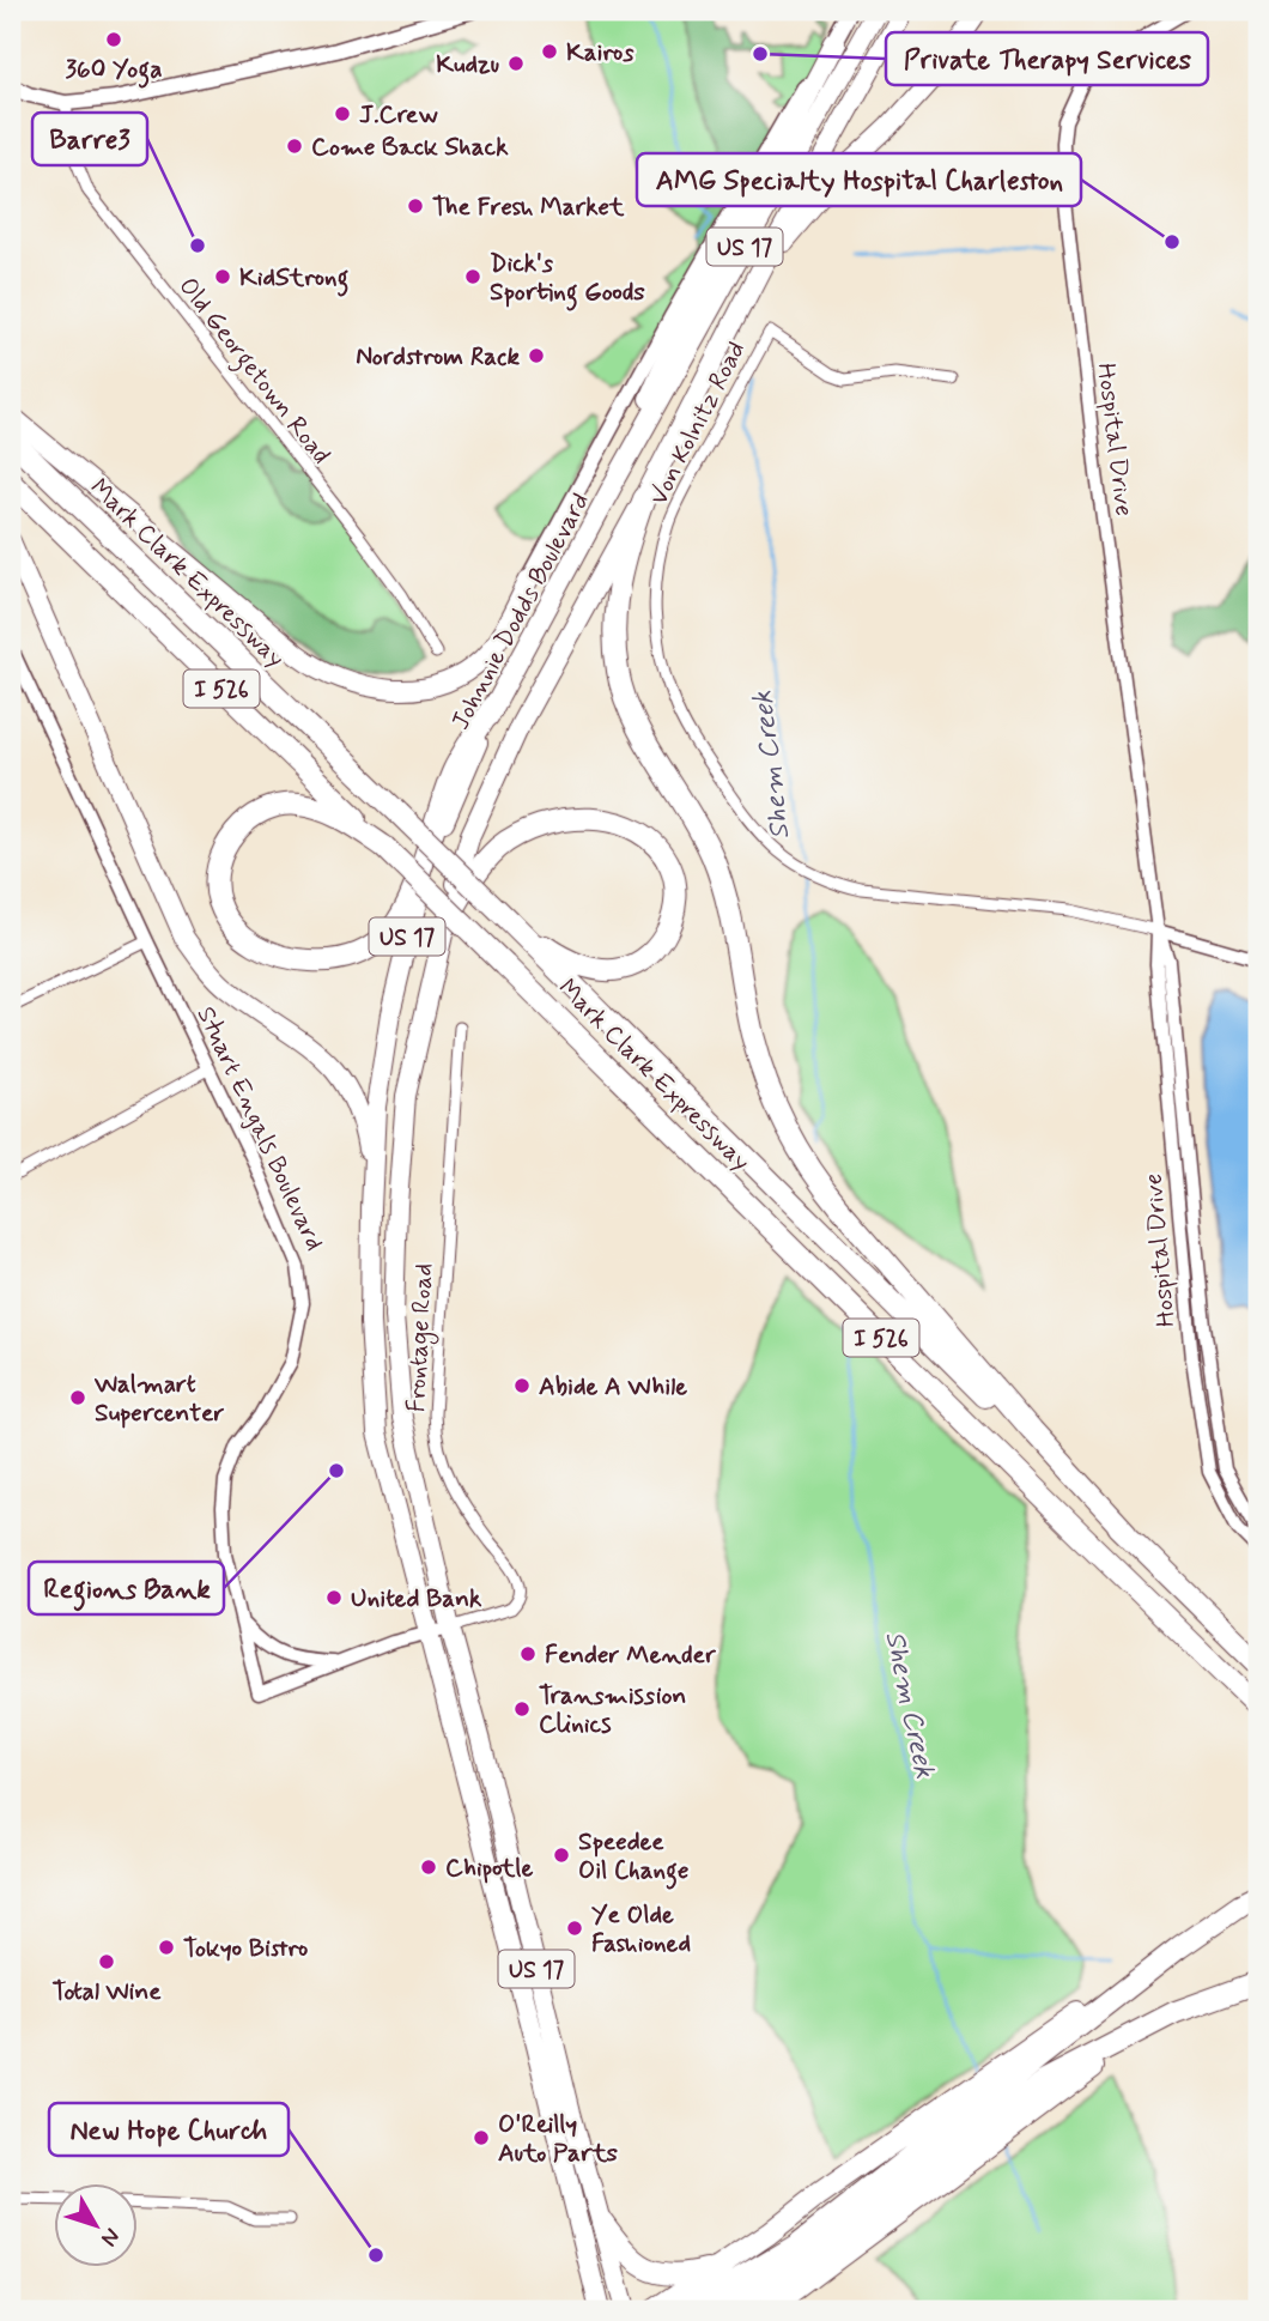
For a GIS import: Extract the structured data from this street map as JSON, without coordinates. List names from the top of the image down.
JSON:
{
  "streets": {
    "highway": [
      "US 17",
      "Mark Clark Expressway",
      "Johnnie Dodds Boulevard",
      "I 526"
    ],
    "street": [
      "Old Georgetown Road",
      "Von Kolnitz Road",
      "Hospital Drive",
      "Stuart Engals Boulevard",
      "Frontage Road"
    ]
  },
  "crossings": [
    ["US 17", "Johnnie Dodds Boulevard"],
    ["US 17", "Stuart Engals Boulevard"],
    ["US 17", "Frontage Road"],
    ["Von Kolnitz Road", "Hospital Drive"],
    ["Johnnie Dodds Boulevard", "Stuart Engals Boulevard"],
    ["Stuart Engals Boulevard", "Frontage Road"]
  ],
  "water": ["Shem Creek"],
  "places": [
    "360 Yoga",
    "Kairos",
    "Private Therapy Services",
    "Kudzu",
    "J.Crew",
    "Come Back Shack",
    "The Fresh Market",
    "AMG Specialty Hospital Charleston",
    "Barre3",
    "KidStrong",
    "Dick's Sporting Goods",
    "Nordstrom Rack",
    "Abide A While",
    "Walmart Supercenter",
    "Regions Bank",
    "United Bank",
    "Fender Mender",
    "Transmission Clinics",
    "Speedee Oil Change",
    "Chipotle",
    "Ye Olde Fashioned",
    "Tokyo Bistro",
    "Total Wine",
    "O'Reilly Auto Parts",
    "New Hope Church"
  ],
  "north": "bottom right"
}
